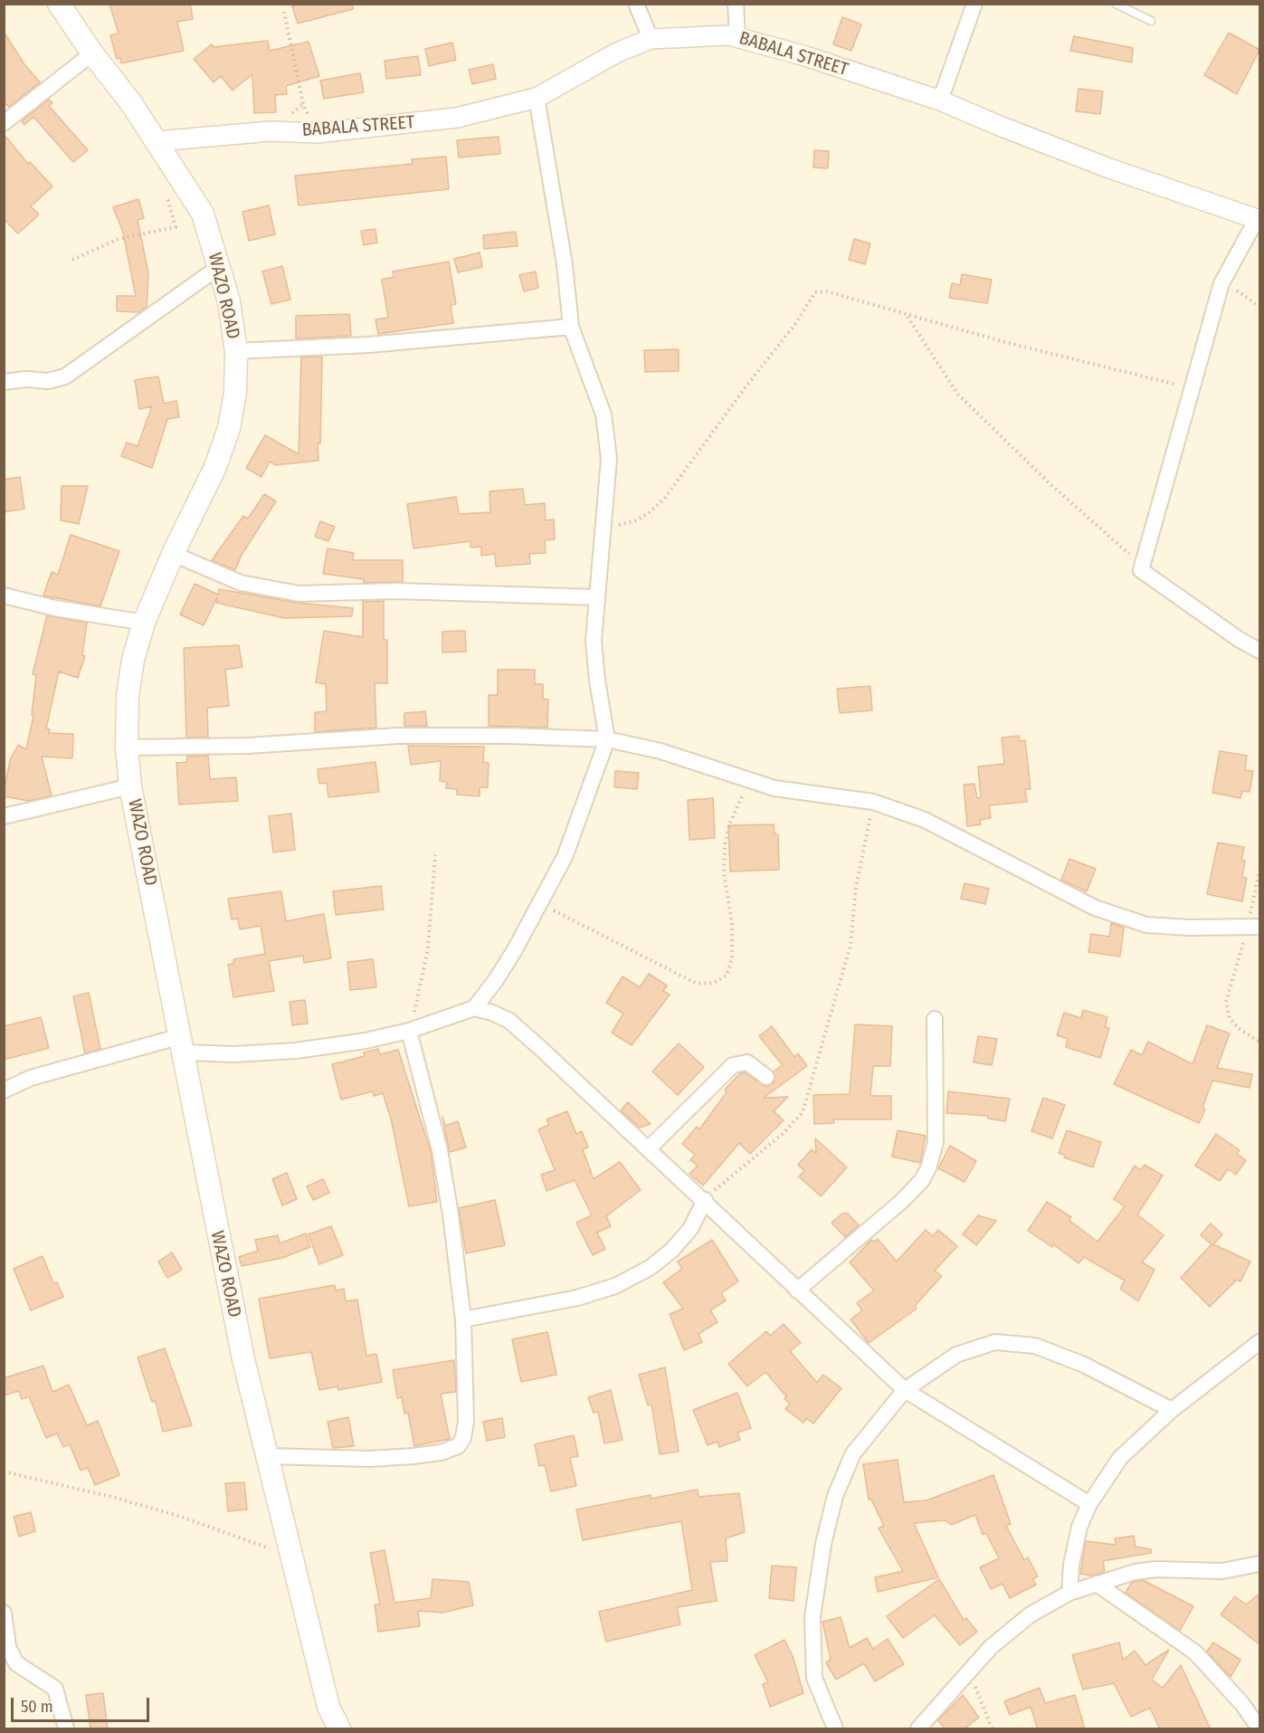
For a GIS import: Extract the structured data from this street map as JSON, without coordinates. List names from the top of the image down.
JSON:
{
  "streets": {
    "main road": ["WAZO ROAD"],
    "street": ["BABALA STREET"]
  },
  "crossings": [
    ["BABALA STREET", "WAZO ROAD"]
  ],
  "scale_bar": "50 m"
}
